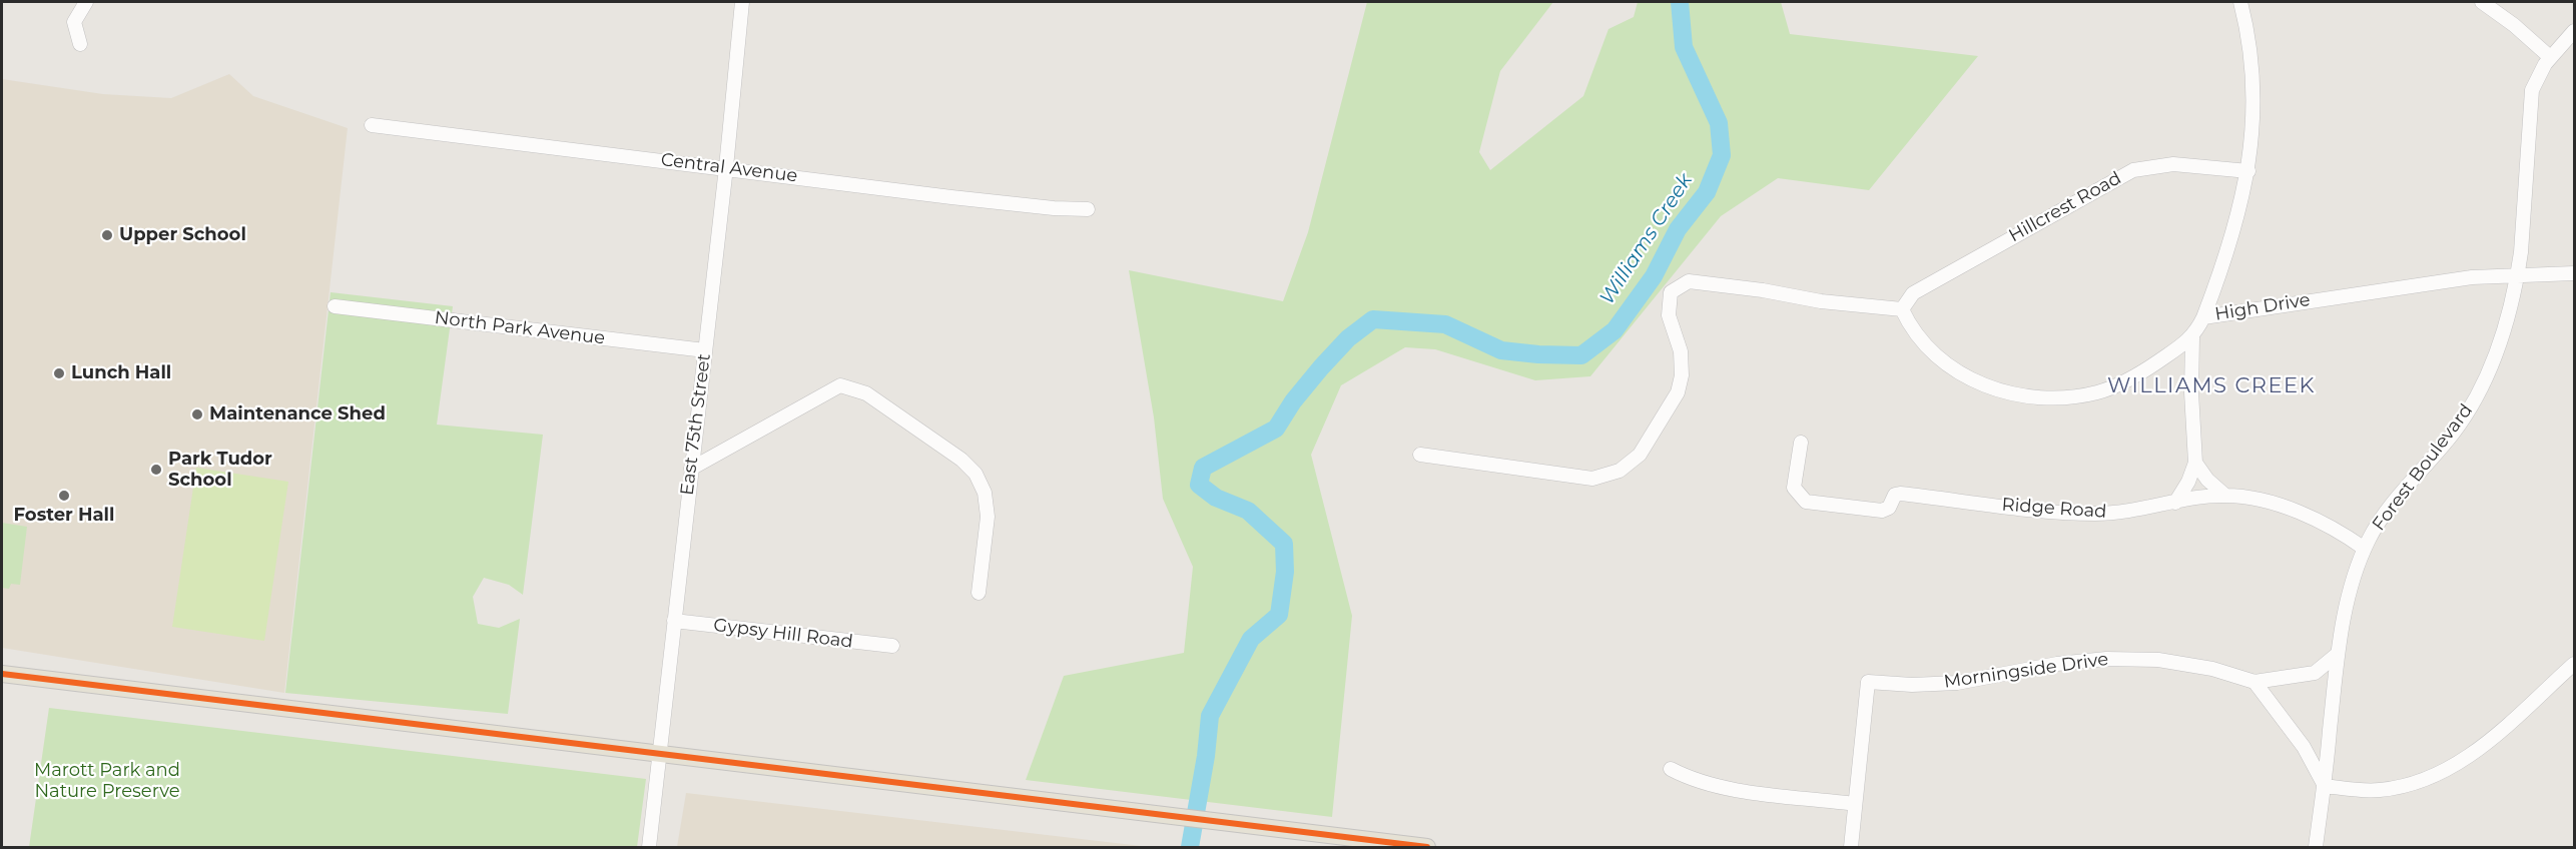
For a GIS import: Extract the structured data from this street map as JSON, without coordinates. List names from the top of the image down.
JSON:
{
  "streets": {
    "street": [
      "Central Avenue",
      "Hillcrest Road",
      "High Drive",
      "North Park Avenue",
      "East 75th Street",
      "Forest Boulevard",
      "Ridge Road",
      "Gypsy Hill Road",
      "Morningside Drive"
    ]
  },
  "crossings": [
    ["Central Avenue", "East 75th Street"],
    ["Hillcrest Road", "High Drive"],
    ["High Drive", "Forest Boulevard"],
    ["North Park Avenue", "East 75th Street"],
    ["East 75th Street", "Gypsy Hill Road"],
    ["Forest Boulevard", "Ridge Road"],
    ["Forest Boulevard", "Morningside Drive"]
  ],
  "districts": ["WILLIAMS CREEK"],
  "water": ["Williams Creek"],
  "parks": ["Marott Park and Nature Preserve"],
  "places": [
    "Upper School",
    "Lunch Hall",
    "Maintenance Shed",
    "Park Tudor School",
    "Foster Hall"
  ]
}
